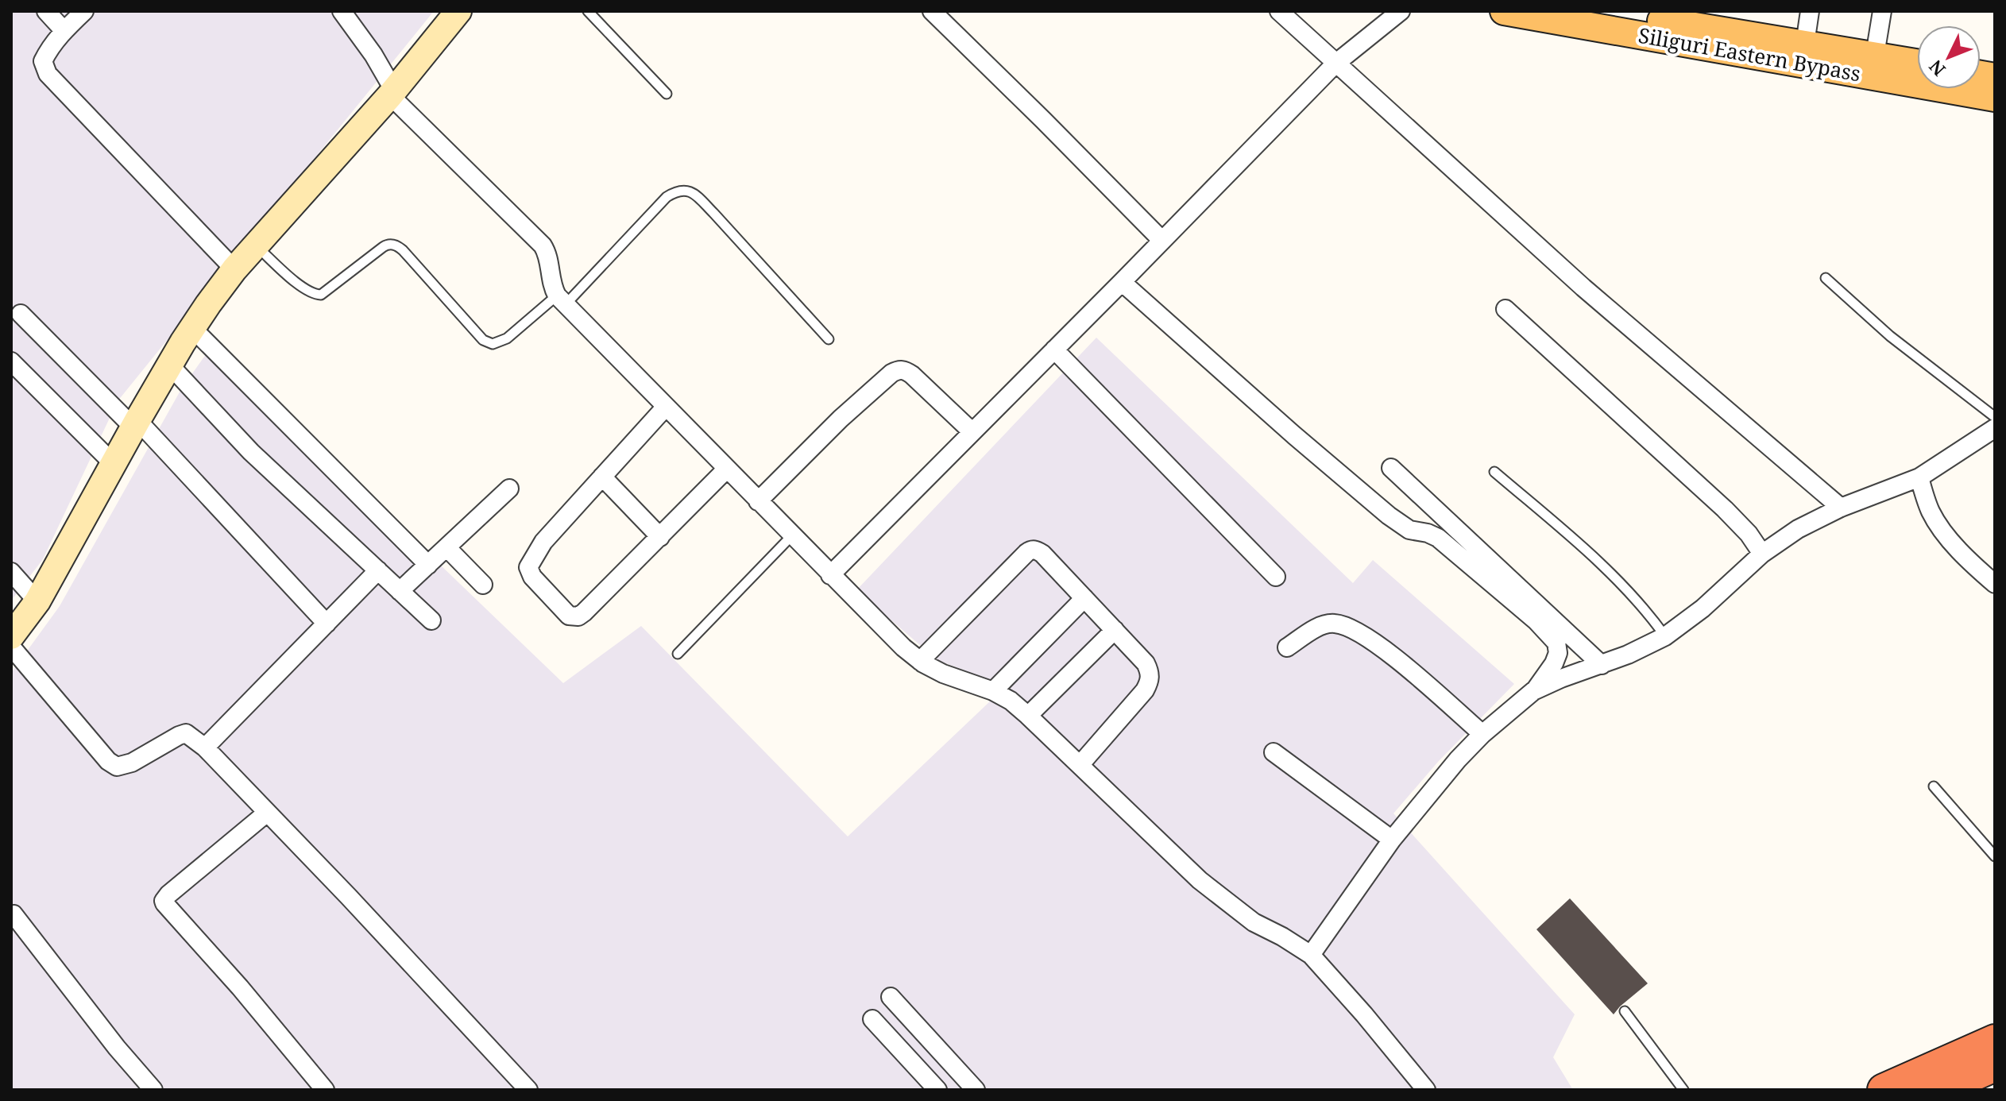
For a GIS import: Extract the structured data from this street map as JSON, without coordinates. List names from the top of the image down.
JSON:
{
  "streets": {
    "main road": ["Siliguri Eastern Bypass"]
  },
  "north": "bottom left"
}
